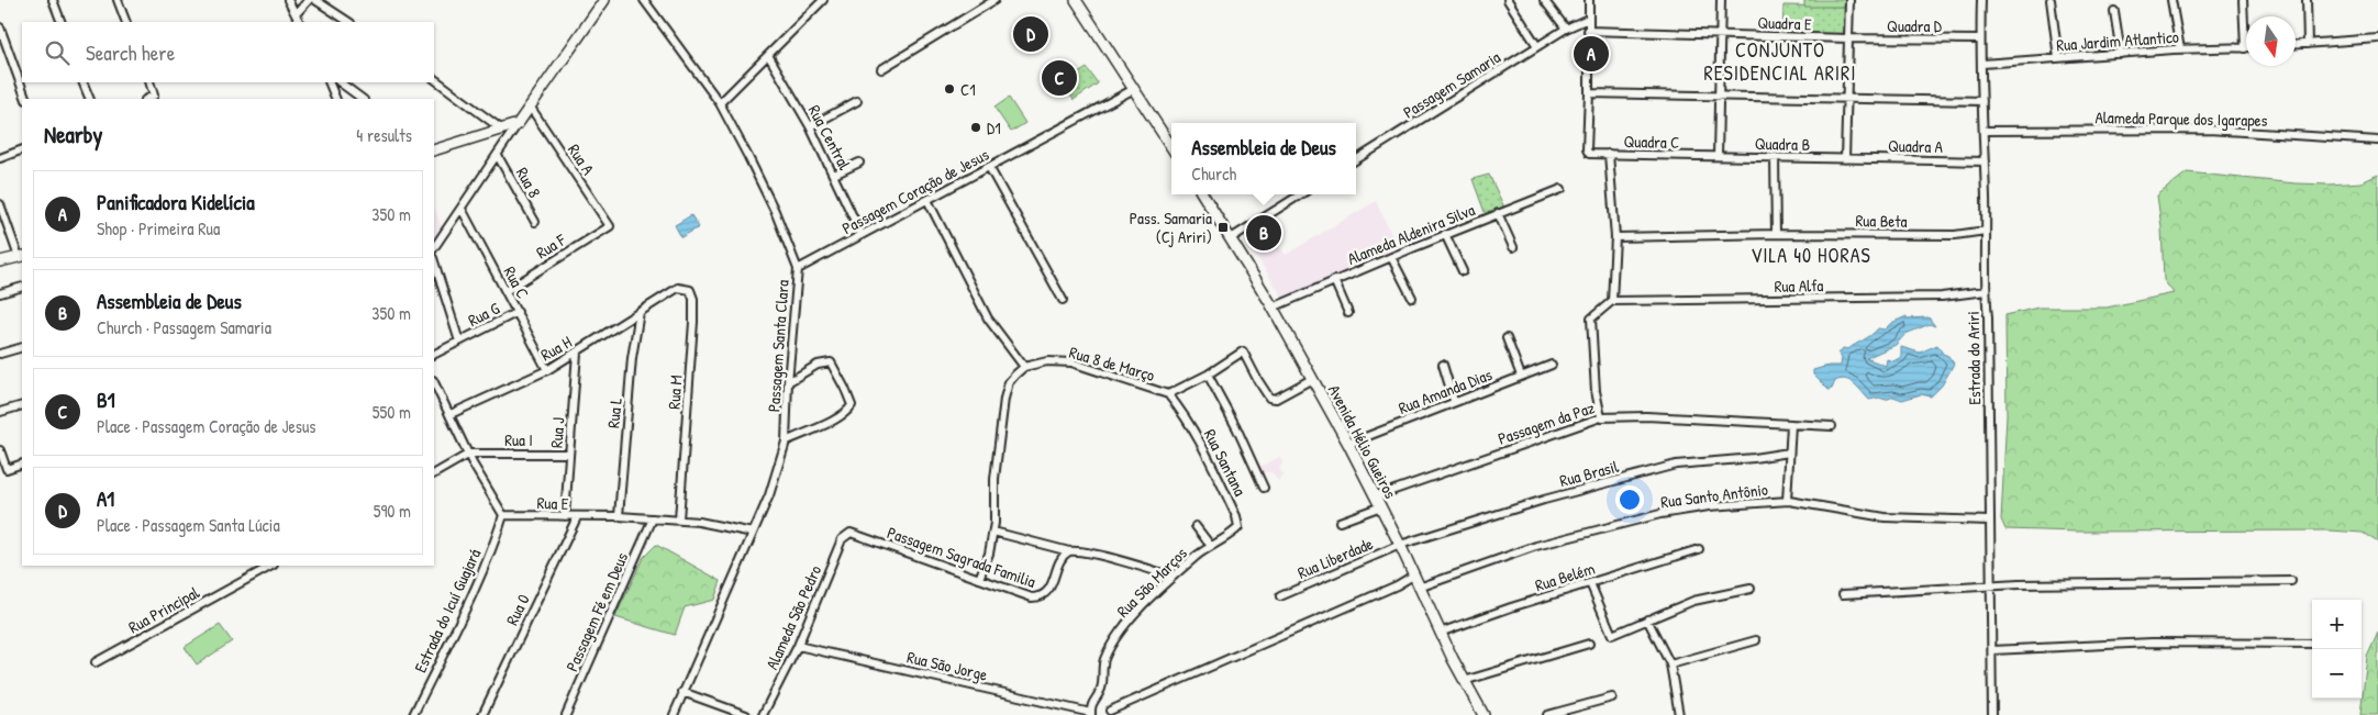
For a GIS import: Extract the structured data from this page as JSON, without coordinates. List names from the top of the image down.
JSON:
{
  "streets": {
    "main road": ["Avenida Hélio Gueiros"],
    "street": [
      "Quadra E",
      "Quadra D",
      "Rua Jardim Atlantico",
      "Passagem Samaria",
      "Alameda Parque dos Igarapes",
      "Rua Central",
      "Quadra C",
      "Quadra B",
      "Quadra A",
      "Rua A",
      "Rua 8",
      "Passagem Coração de Jesus",
      "Rua Beta",
      "Alameda Aldenira Silva",
      "Rua F",
      "Rua C",
      "Rua Alfa",
      "Rua G",
      "Passagem Santa Clara",
      "Rua H",
      "Estrada do Ariri",
      "Rua 8 de Março",
      "Rua Amanda Dias",
      "Rua M",
      "Rua L",
      "Passagem da Paz",
      "Rua J",
      "Rua I",
      "Rua Santana",
      "Rua Brasil",
      "Rua Santo Antônio",
      "Rua E",
      "Passagem Sagrada Familia",
      "Rua Liberdade",
      "Rua Belém",
      "Rua São Marços",
      "Rua Principal",
      "Rua 0",
      "Estrada do Icuí Guajará",
      "Passagem Fé em Deus",
      "Alameda São Pedro",
      "Rua São Jorge"
    ]
  },
  "crossings": [
    ["Quadra E", "Quadra D"],
    ["Quadra D", "Estrada do Ariri"],
    ["Rua Jardim Atlantico", "Estrada do Ariri"],
    ["Alameda Parque dos Igarapes", "Estrada do Ariri"],
    ["Rua Central", "Passagem Coração de Jesus"],
    ["Quadra C", "Quadra B"],
    ["Quadra B", "Quadra A"],
    ["Quadra A", "Estrada do Ariri"],
    ["Rua A", "Rua F"],
    ["Passagem Coração de Jesus", "Passagem Santa Clara"],
    ["Rua Beta", "Estrada do Ariri"],
    ["Alameda Aldenira Silva", "Avenida Hélio Gueiros"],
    ["Rua F", "Rua C"],
    ["Rua C", "Rua G"],
    ["Rua C", "Rua H"],
    ["Rua Alfa", "Estrada do Ariri"],
    ["Passagem Santa Clara", "Rua E"],
    ["Rua H", "Rua M"],
    ["Rua H", "Rua L"],
    ["Rua H", "Rua J"],
    ["Estrada do Ariri", "Rua Santo Antônio"],
    ["Rua 8 de Março", "Avenida Hélio Gueiros"],
    ["Rua 8 de Março", "Rua Santana"],
    ["Rua Amanda Dias", "Avenida Hélio Gueiros"],
    ["Rua M", "Rua E"],
    ["Rua L", "Rua E"],
    ["Passagem da Paz", "Avenida Hélio Gueiros"],
    ["Rua J", "Rua I"],
    ["Rua J", "Rua E"],
    ["Avenida Hélio Gueiros", "Rua Brasil"],
    ["Avenida Hélio Gueiros", "Rua Santo Antônio"],
    ["Avenida Hélio Gueiros", "Rua Liberdade"],
    ["Avenida Hélio Gueiros", "Rua Belém"],
    ["Rua Santana", "Rua São Marços"],
    ["Rua Brasil", "Rua Liberdade"],
    ["Rua E", "Rua 0"],
    ["Rua E", "Estrada do Icuí Guajará"],
    ["Rua E", "Passagem Fé em Deus"],
    ["Passagem Sagrada Familia", "Alameda São Pedro"],
    ["Rua São Marços", "Rua São Jorge"],
    ["Alameda São Pedro", "Rua São Jorge"]
  ],
  "districts": ["CONJUNTO RESIDENCIAL ARIRI", "VILA 40 HORAS"],
  "places": {
    "other": ["C1", "D1"],
    "transit": ["Pass. Samaria (Cj Ariri)"]
  },
  "north": "bottom",
  "page": {
    "pins": [
      "D",
      "A",
      "C",
      "B"
    ],
    "search": "Search here",
    "heading": ["Nearby", "4 results"],
    "popup": ["Assembleia de Deus", "Church"],
    "list": [
      {
        "mark": "A",
        "name": "Panificadora Kidelícia",
        "note": "Shop · Primeira Rua",
        "value": "350 m"
      },
      {
        "mark": "B",
        "name": "Assembleia de Deus",
        "note": "Church · Passagem Samaria",
        "value": "350 m"
      },
      {
        "mark": "C",
        "name": "B1",
        "note": "Place · Passagem Coração de Jesus",
        "value": "550 m"
      },
      {
        "mark": "D",
        "name": "A1",
        "note": "Place · Passagem Santa Lúcia",
        "value": "590 m"
      }
    ],
    "map_buttons": ["+", "−"]
  }
}
